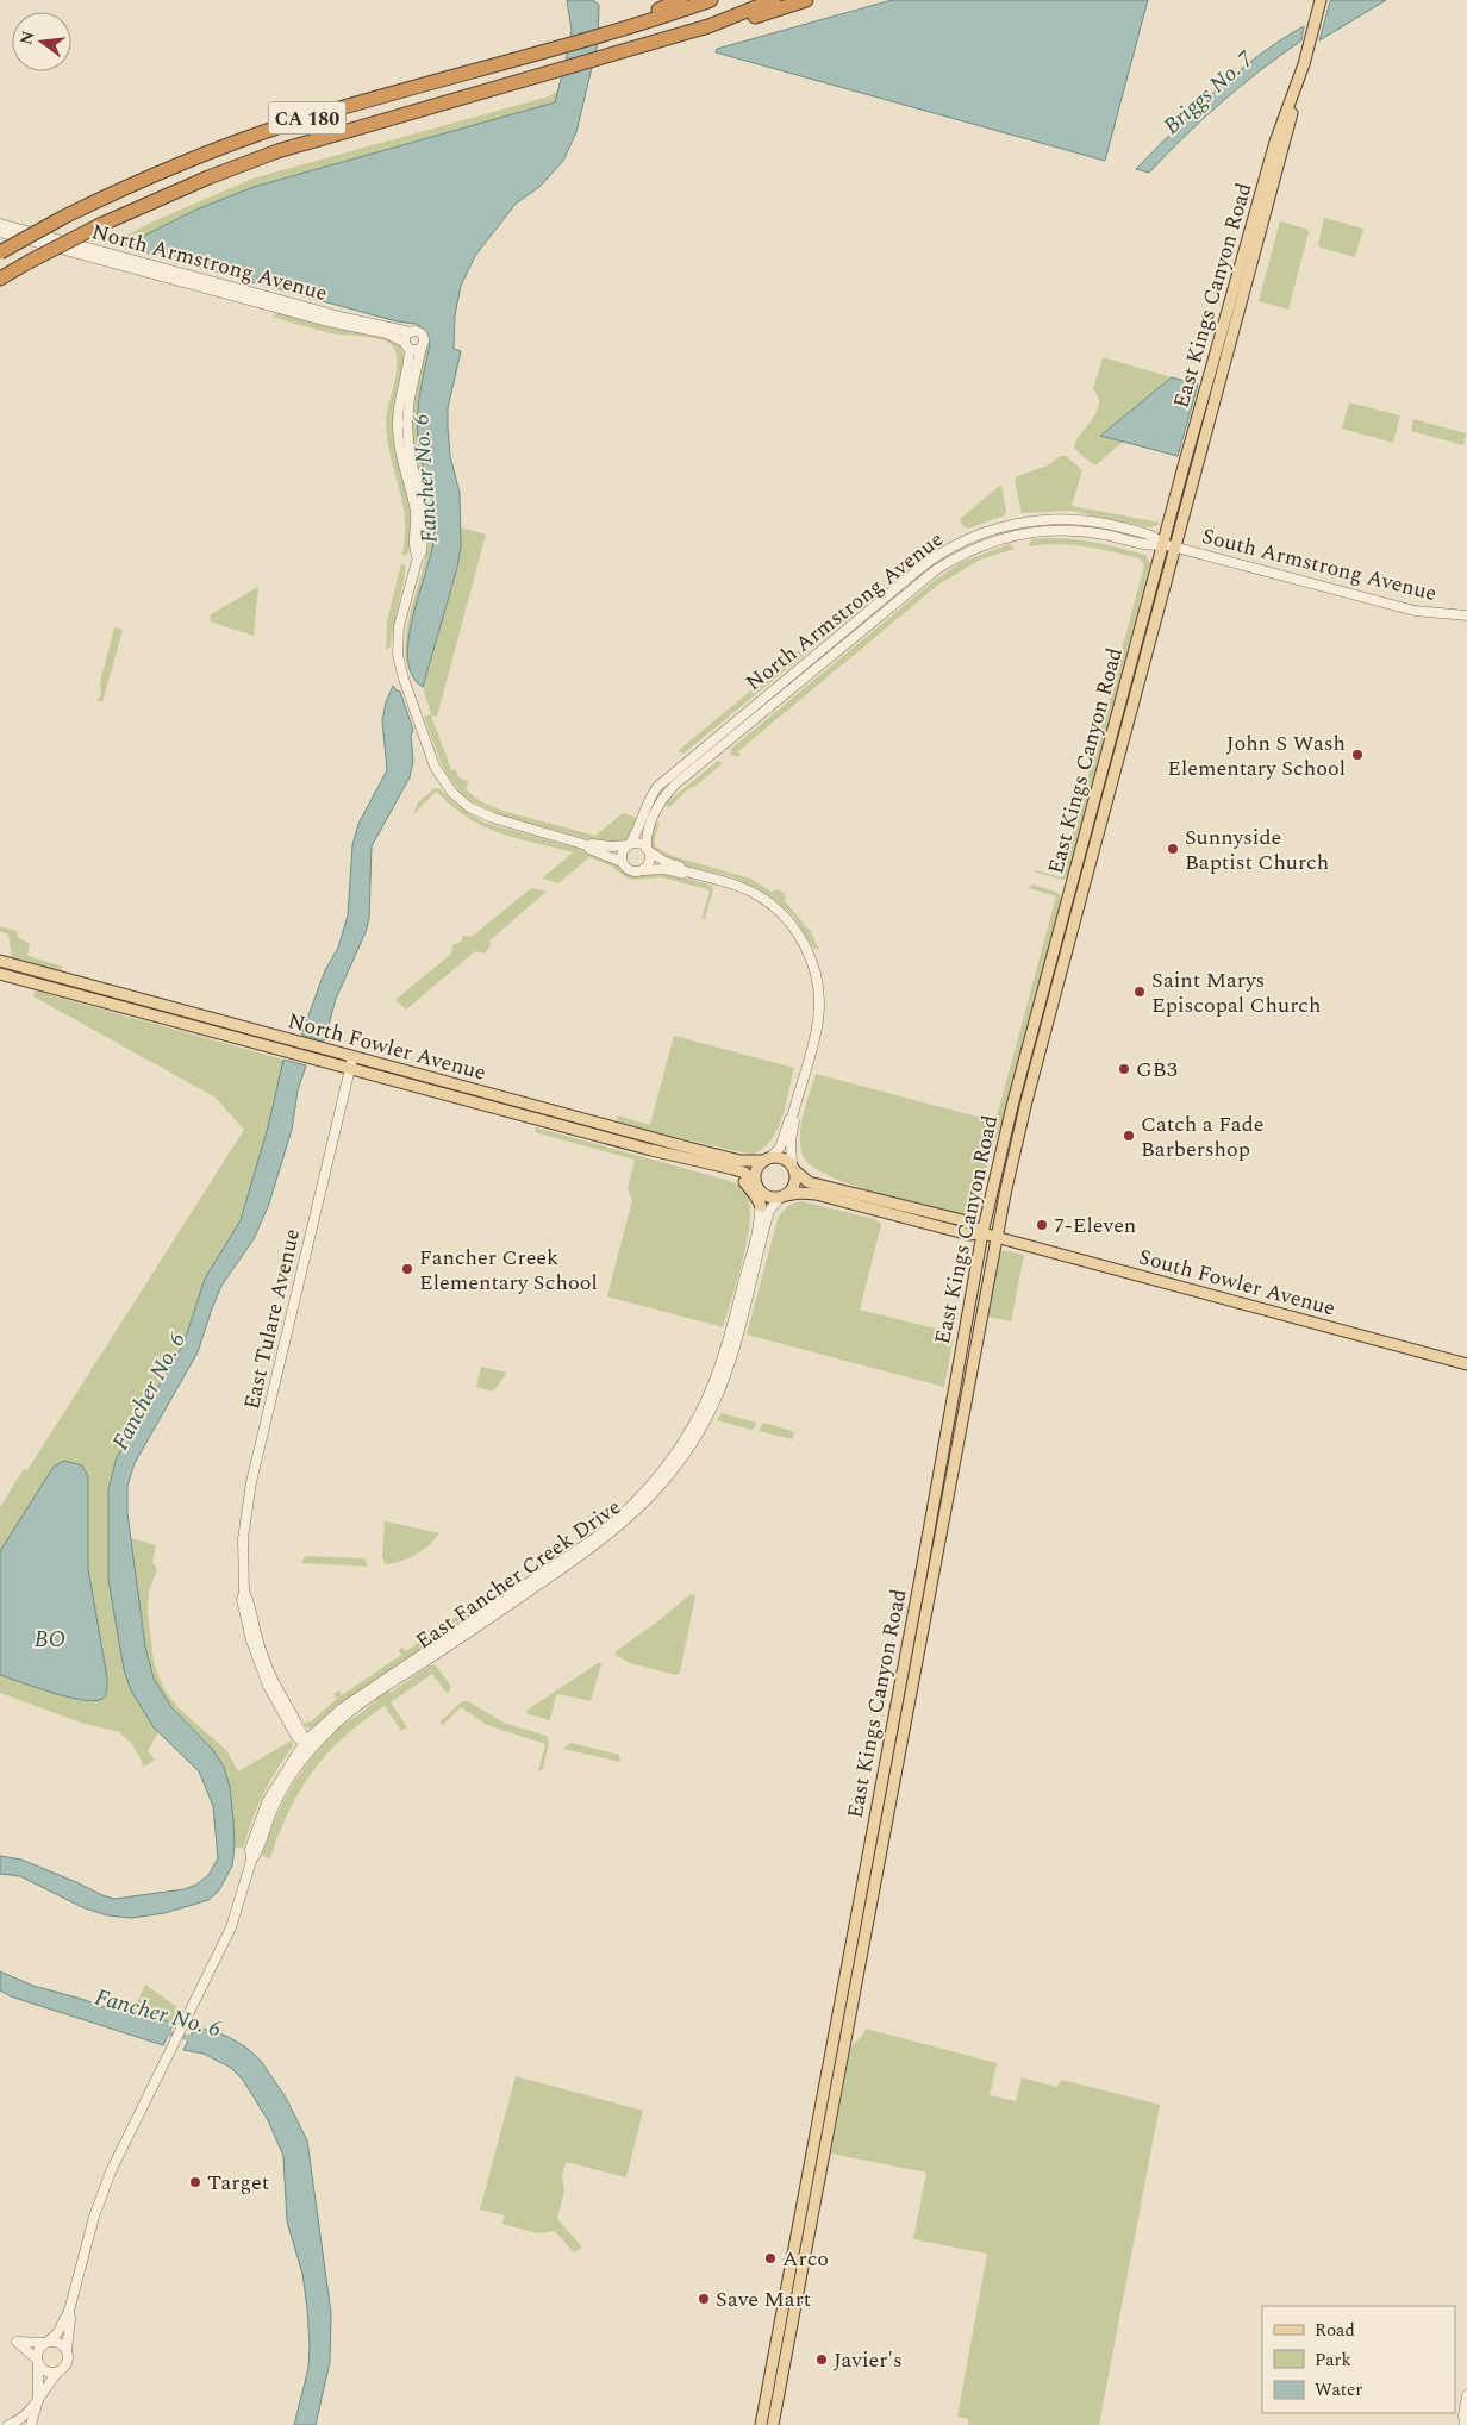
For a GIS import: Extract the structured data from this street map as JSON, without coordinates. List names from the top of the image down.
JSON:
{
  "streets": {
    "highway": ["CA 180"],
    "main road": ["East Kings Canyon Road", "North Fowler Avenue", "South Fowler Avenue"],
    "street": [
      "North Armstrong Avenue",
      "South Armstrong Avenue",
      "East Tulare Avenue",
      "East Fancher Creek Drive"
    ]
  },
  "crossings": [
    ["North Armstrong Avenue", "East Kings Canyon Road"],
    ["North Armstrong Avenue", "South Armstrong Avenue"],
    ["East Kings Canyon Road", "South Armstrong Avenue"],
    ["East Kings Canyon Road", "South Fowler Avenue"],
    ["North Fowler Avenue", "East Tulare Avenue"],
    ["North Fowler Avenue", "East Fancher Creek Drive"],
    ["East Tulare Avenue", "East Fancher Creek Drive"]
  ],
  "water": ["Briggs No. 7", "Fancher No. 6", "BO"],
  "places": [
    "John S Wash Elementary School",
    "Sunnyside Baptist Church",
    "Saint Marys Episcopal Church",
    "GB3",
    "Catch a Fade Barbershop",
    "7-Eleven",
    "Fancher Creek Elementary School",
    "Target",
    "Arco",
    "Save Mart",
    "Javier's"
  ],
  "legend": ["Road", "Park", "Water"],
  "north": "left"
}
